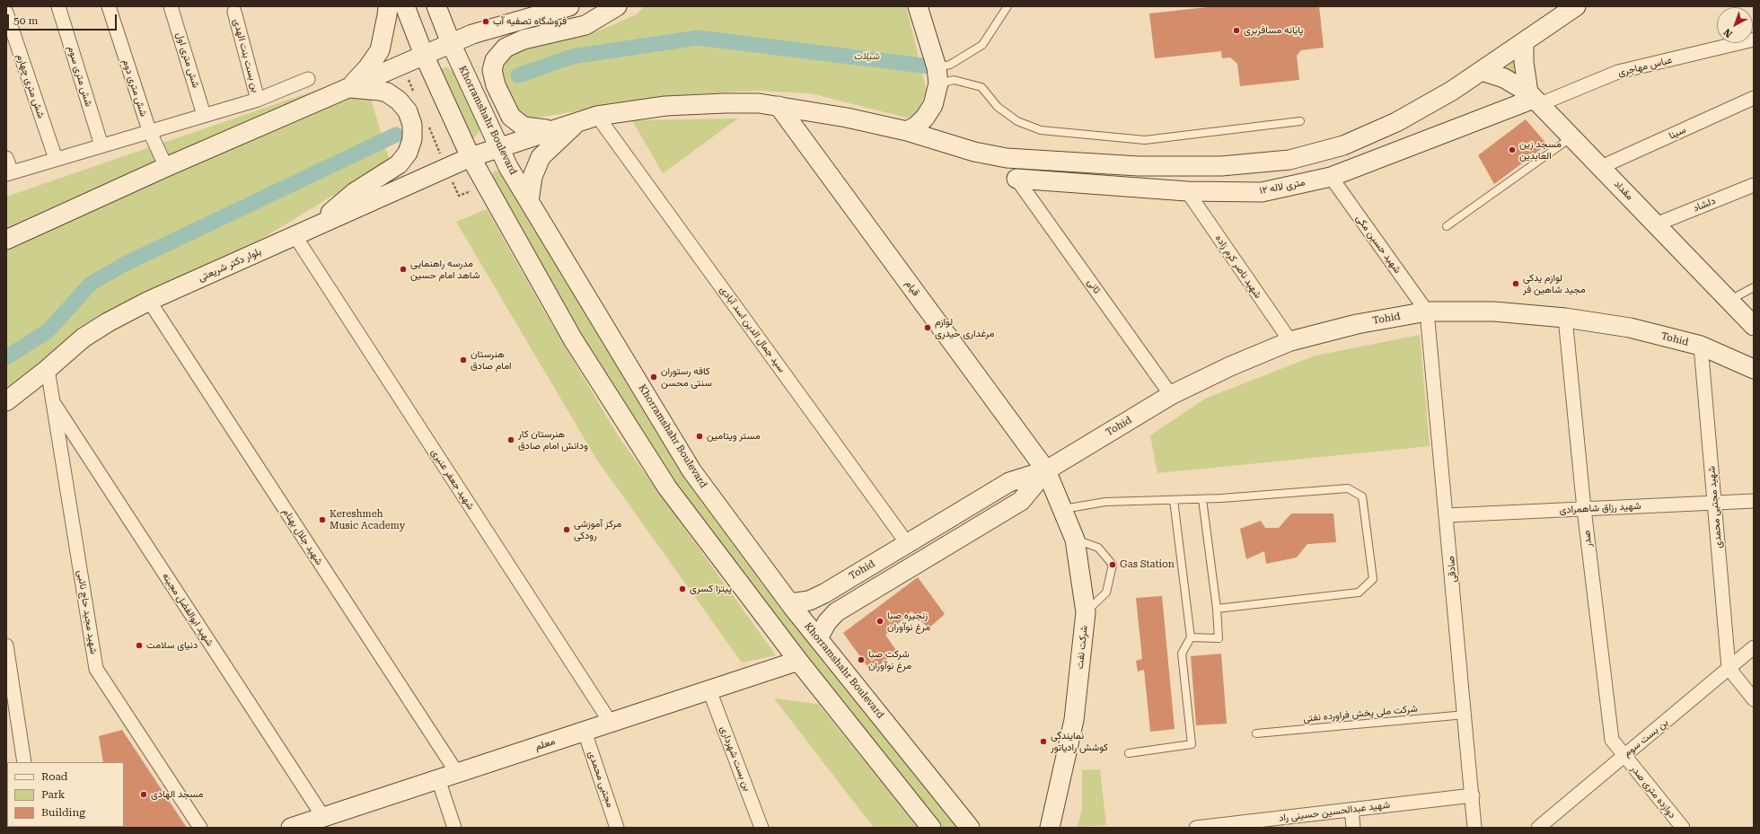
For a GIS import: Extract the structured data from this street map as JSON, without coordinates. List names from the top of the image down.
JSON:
{
  "streets": {
    "main road": [
      "Khorramshahr Boulevard",
      "۱۲ متری لاله",
      "مقداد",
      "بلوار دکتر شریعتی",
      "قیام",
      "Tohid",
      "شرکت نفت",
      "معلم"
    ],
    "street": [
      "بن بست بنت الهدی",
      "شش متری اول",
      "عباس مهاجری",
      "شش متری سوم",
      "شش متری چهارم",
      "شش متری دوم",
      "سینا",
      "دلشاد",
      "شهید حسین مکی",
      "شهید ناصر کرم زاده",
      "ثانی",
      "سید جمال الدین اسد آبادی",
      "شهید جعفر عنبری",
      "شهید مجتبی محمدی",
      "شهید رزاق شاهمرادی",
      "شهید جلال بهنام",
      "صدر",
      "صادقی",
      "شهید ابوالفضل مجینه",
      "شهید مجید حاج نائبی",
      "بن بست سوم",
      "بن بست شهرداری",
      "مجتبی محمدی",
      "دوازده متری صدر",
      "شهید عبدالحسین حسینی راد"
    ],
    "lane": ["شرکت ملی پخش فراورده نفتی"]
  },
  "crossings": [
    ["عباس مهاجری", "۱۲ متری لاله"],
    ["عباس مهاجری", "مقداد"],
    ["Khorramshahr Boulevard", "بلوار دکتر شریعتی"],
    ["Khorramshahr Boulevard", "Tohid"],
    ["سینا", "مقداد"],
    ["۱۲ متری لاله", "مقداد"],
    ["۱۲ متری لاله", "شهید حسین مکی"],
    ["۱۲ متری لاله", "شهید ناصر کرم زاده"],
    ["۱۲ متری لاله", "ثانی"],
    ["مقداد", "دلشاد"],
    ["مقداد", "بلوار دکتر شریعتی"],
    ["شهید حسین مکی", "Tohid"],
    ["شهید حسین مکی", "صادقی"],
    ["بلوار دکتر شریعتی", "قیام"],
    ["بلوار دکتر شریعتی", "سید جمال الدین اسد آبادی"],
    ["بلوار دکتر شریعتی", "شهید جعفر عنبری"],
    ["بلوار دکتر شریعتی", "شهید جلال بهنام"],
    ["بلوار دکتر شریعتی", "شهید مجید حاج نائبی"],
    ["شهید ناصر کرم زاده", "Tohid"],
    ["ثانی", "Tohid"],
    ["قیام", "Tohid"],
    ["قیام", "شرکت نفت"],
    ["Tohid", "سید جمال الدین اسد آبادی"],
    ["Tohid", "شهید مجتبی محمدی"],
    ["Tohid", "صدر"],
    ["Tohid", "صادقی"],
    ["Tohid", "شرکت نفت"],
    ["شهید جعفر عنبری", "معلم"],
    ["شهید مجتبی محمدی", "شهید رزاق شاهمرادی"],
    ["شهید مجتبی محمدی", "بن بست سوم"],
    ["شهید رزاق شاهمرادی", "صدر"],
    ["شهید رزاق شاهمرادی", "صادقی"],
    ["شهید جلال بهنام", "معلم"],
    ["صدر", "بن بست سوم"],
    ["صدر", "دوازده متری صدر"],
    ["صادقی", "شرکت ملی پخش فراورده نفتی"],
    ["صادقی", "شهید عبدالحسین حسینی راد"],
    ["شهید ابوالفضل مجینه", "شهید مجید حاج نائبی"],
    ["شهید ابوالفضل مجینه", "معلم"],
    ["بن بست سوم", "دوازده متری صدر"],
    ["معلم", "بن بست شهرداری"],
    ["معلم", "مجتبی محمدی"]
  ],
  "parks": ["شیلات"],
  "places": [
    "فروشگاه تصفیه آب",
    "پایانه مسافربری",
    "مسجد زین العابدین",
    "مدرسه راهنمایی شاهد امام حسین",
    "لوازم یدکی مجید شاهین فر",
    "لوازم مرغداری حیدری",
    "هنرستان امام صادق",
    "کافه رستوران سنتی محسن",
    "مستر ویتامین",
    "هنرستان کار ودانش امام صادق",
    "Kereshmeh Music Academy",
    "مرکز آموزشی رودکی",
    "Gas Station",
    "پیتزا کسری",
    "زنجیره صبا مرغ نوآوران",
    "دنیای سلامت",
    "شرکت صبا مرغ نوآوران",
    "نمایندگی کوشش رادیاتور",
    "مسجد الهادی"
  ],
  "legend": ["Road", "Park", "Building"],
  "scale_bar": "50 m",
  "north": "bottom left"
}
